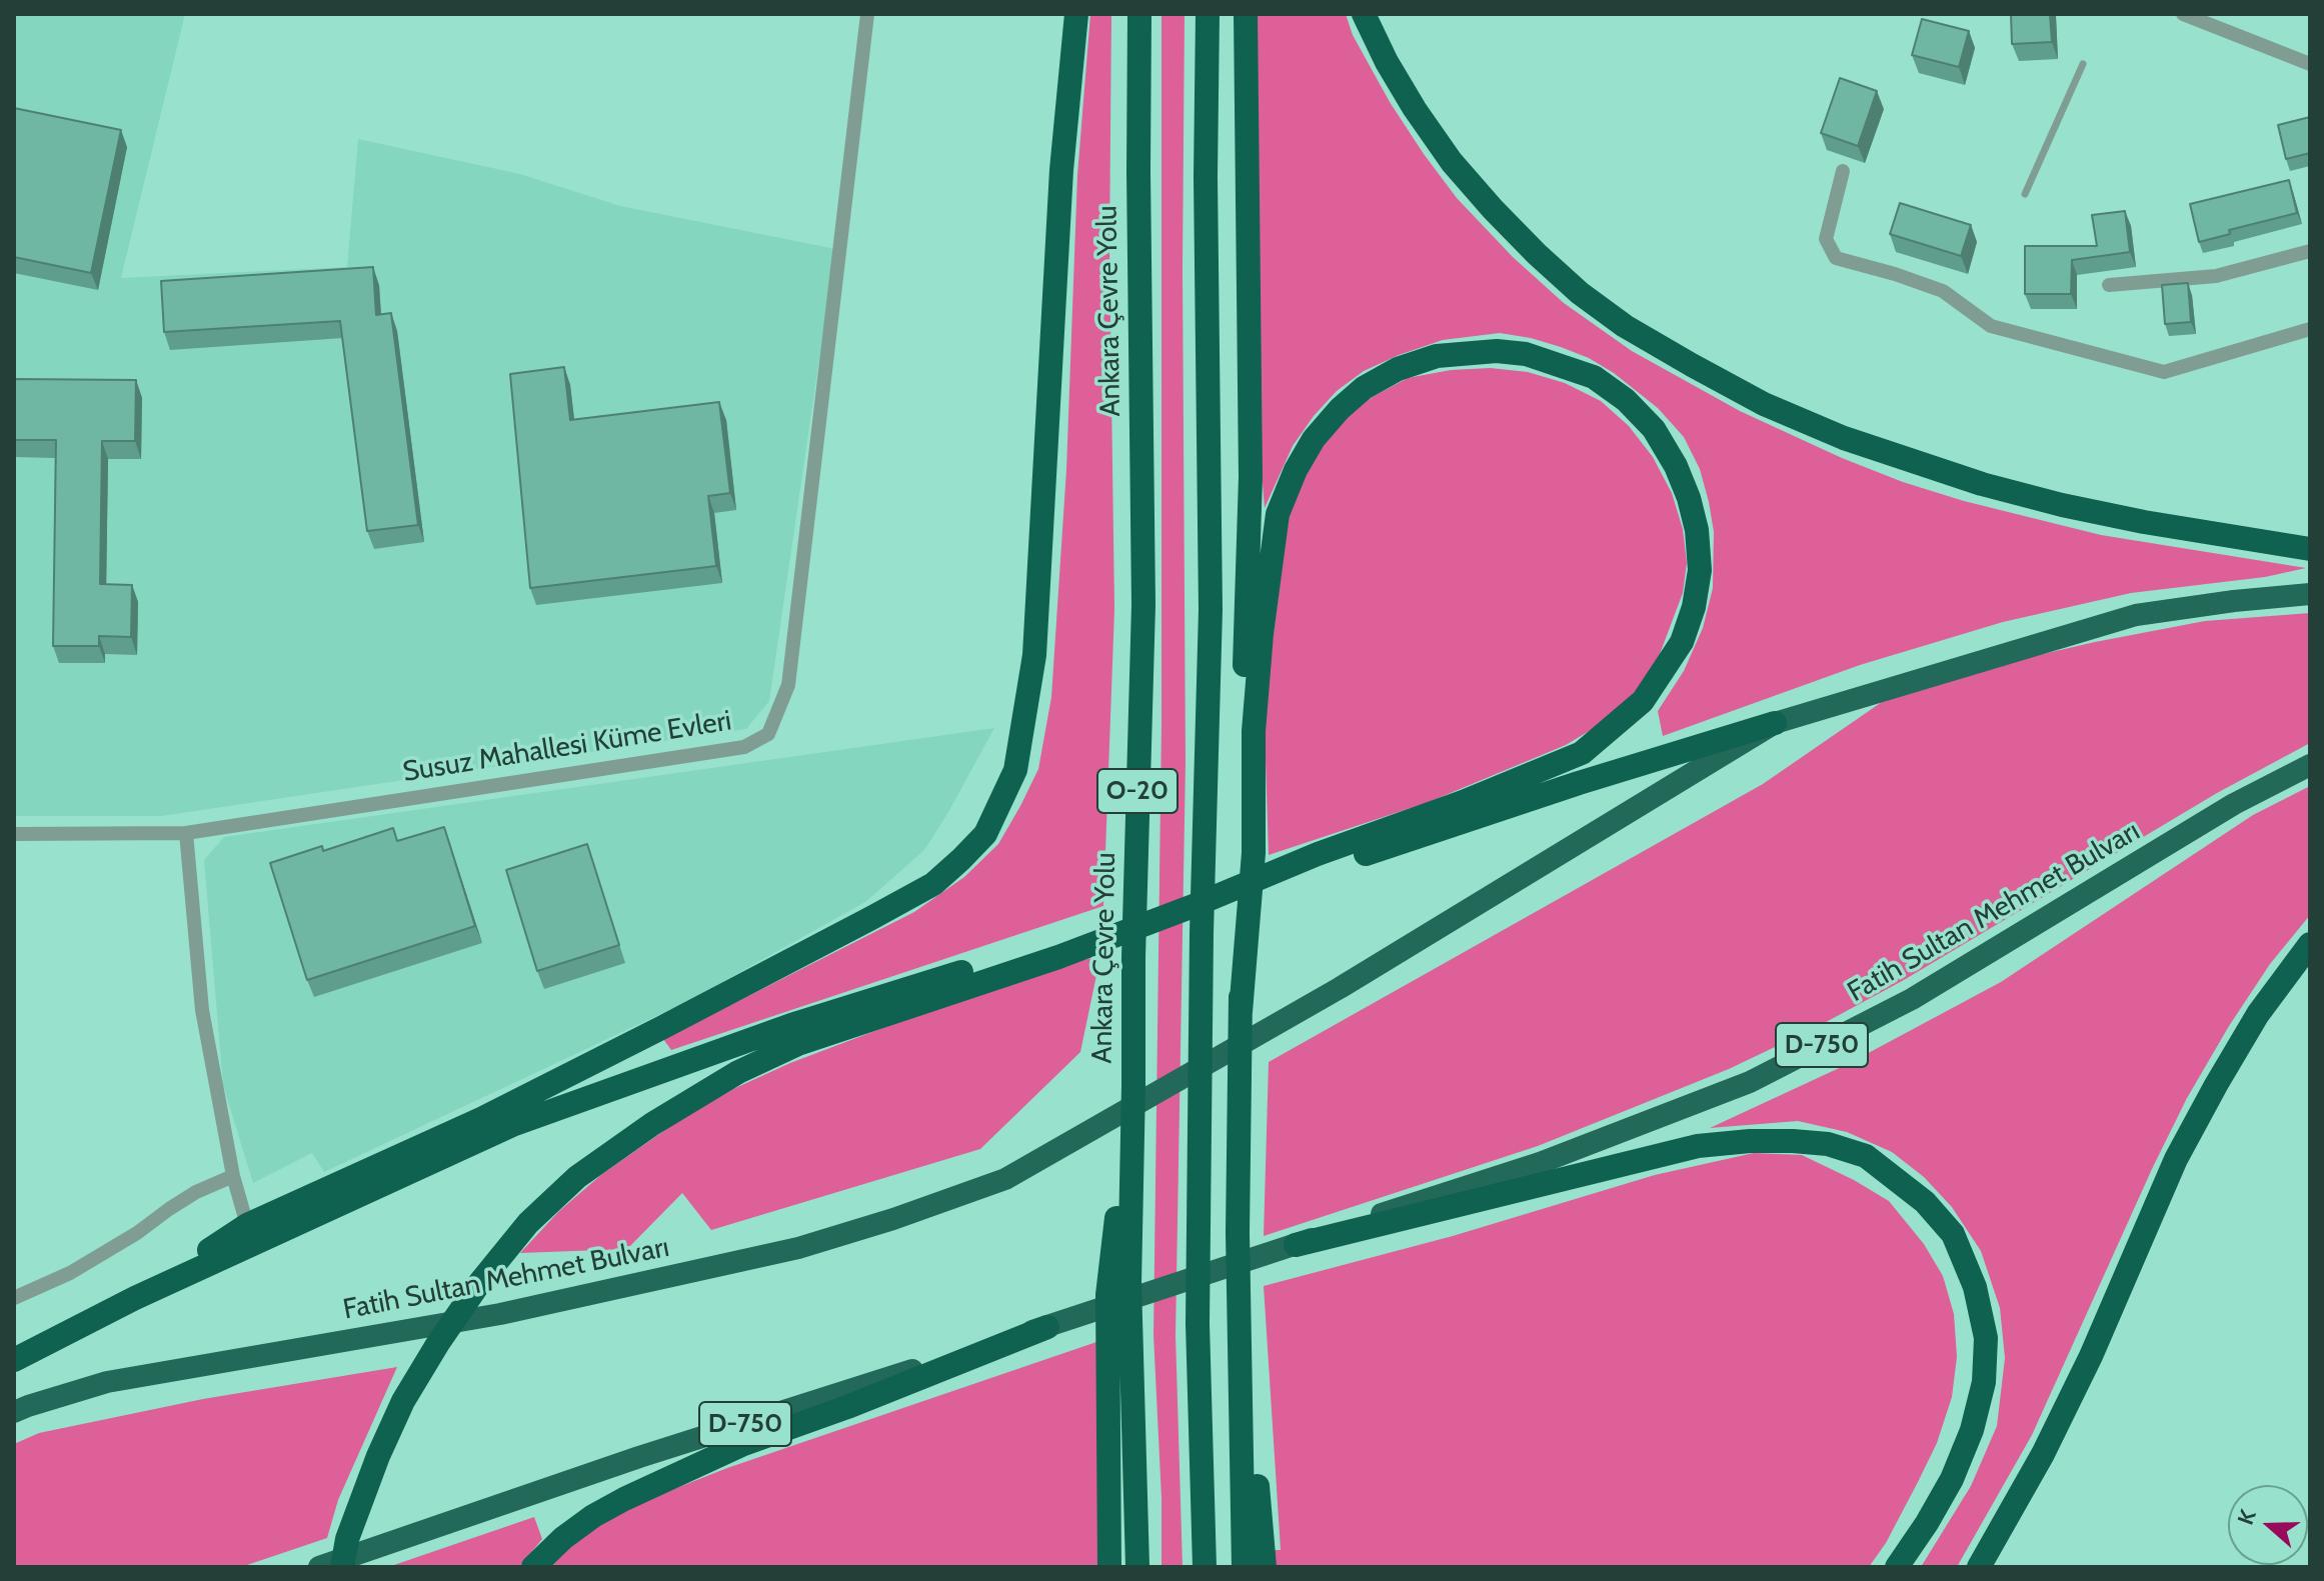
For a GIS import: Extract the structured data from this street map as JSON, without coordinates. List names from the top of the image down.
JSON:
{
  "streets": {
    "highway": [
      "Ankara Çevre Yolu",
      "O-20",
      "Fatih Sultan Mehmet Bulvarı",
      "D-750"
    ],
    "street": ["Susuz Mahallesi Küme Evleri"]
  },
  "crossings": [
    ["Fatih Sultan Mehmet Bulvarı", "D-750"]
  ],
  "north": "left"
}
